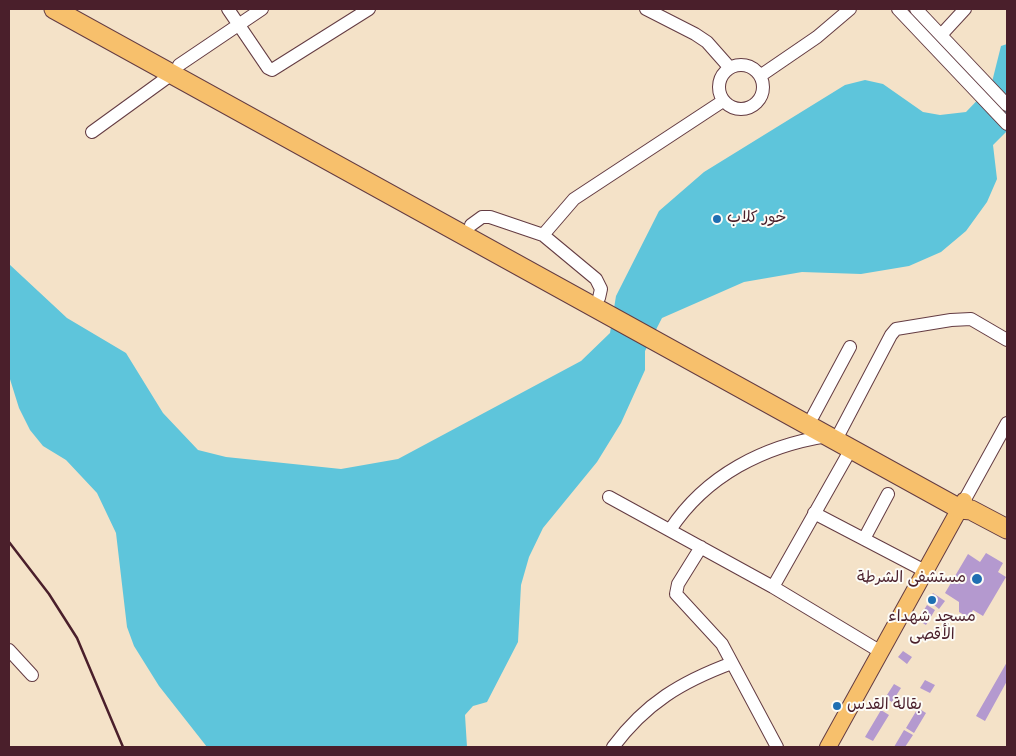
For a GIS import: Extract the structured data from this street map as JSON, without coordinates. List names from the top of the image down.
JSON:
{
  "places": [
    "خور كلاب",
    "مستشفى الشرطة",
    "مسجد شهداء الأقصى",
    "بقالة القدس"
  ]
}
